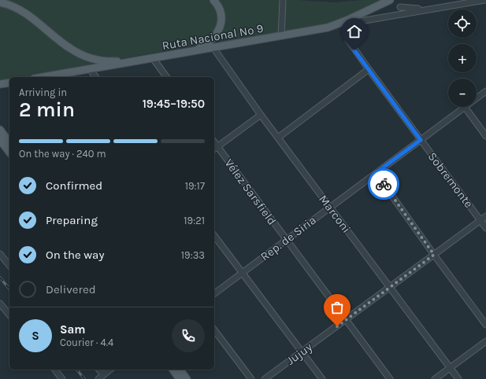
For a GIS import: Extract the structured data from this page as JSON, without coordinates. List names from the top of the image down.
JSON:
{
  "streets": {
    "main road": ["Ruta Nacional Nº 9"],
    "street": [
      "Sobremonte",
      "Vélez Sarsfield",
      "Marconi",
      "Rep. de Siria",
      "Jujuy"
    ]
  },
  "crossings": [
    ["Ruta Nacional Nº 9", "Marconi"],
    ["Sobremonte", "Rep. de Siria"],
    ["Sobremonte", "Jujuy"],
    ["Vélez Sarsfield", "Rep. de Siria"],
    ["Vélez Sarsfield", "Jujuy"],
    ["Marconi", "Rep. de Siria"],
    ["Marconi", "Jujuy"]
  ],
  "page": {
    "map_buttons": ["+", "−"],
    "heading": ["2 min", "Arriving in", "19:45–19:50"],
    "panel": ["Sam", "Courier · 4.4"],
    "bar": "On the way · 240 m",
    "list": [
      ["Confirmed", "19:17"],
      ["Preparing", "19:21"],
      ["On the way", "19:33"],
      "Delivered"
    ],
    "round": "S"
  }
}
